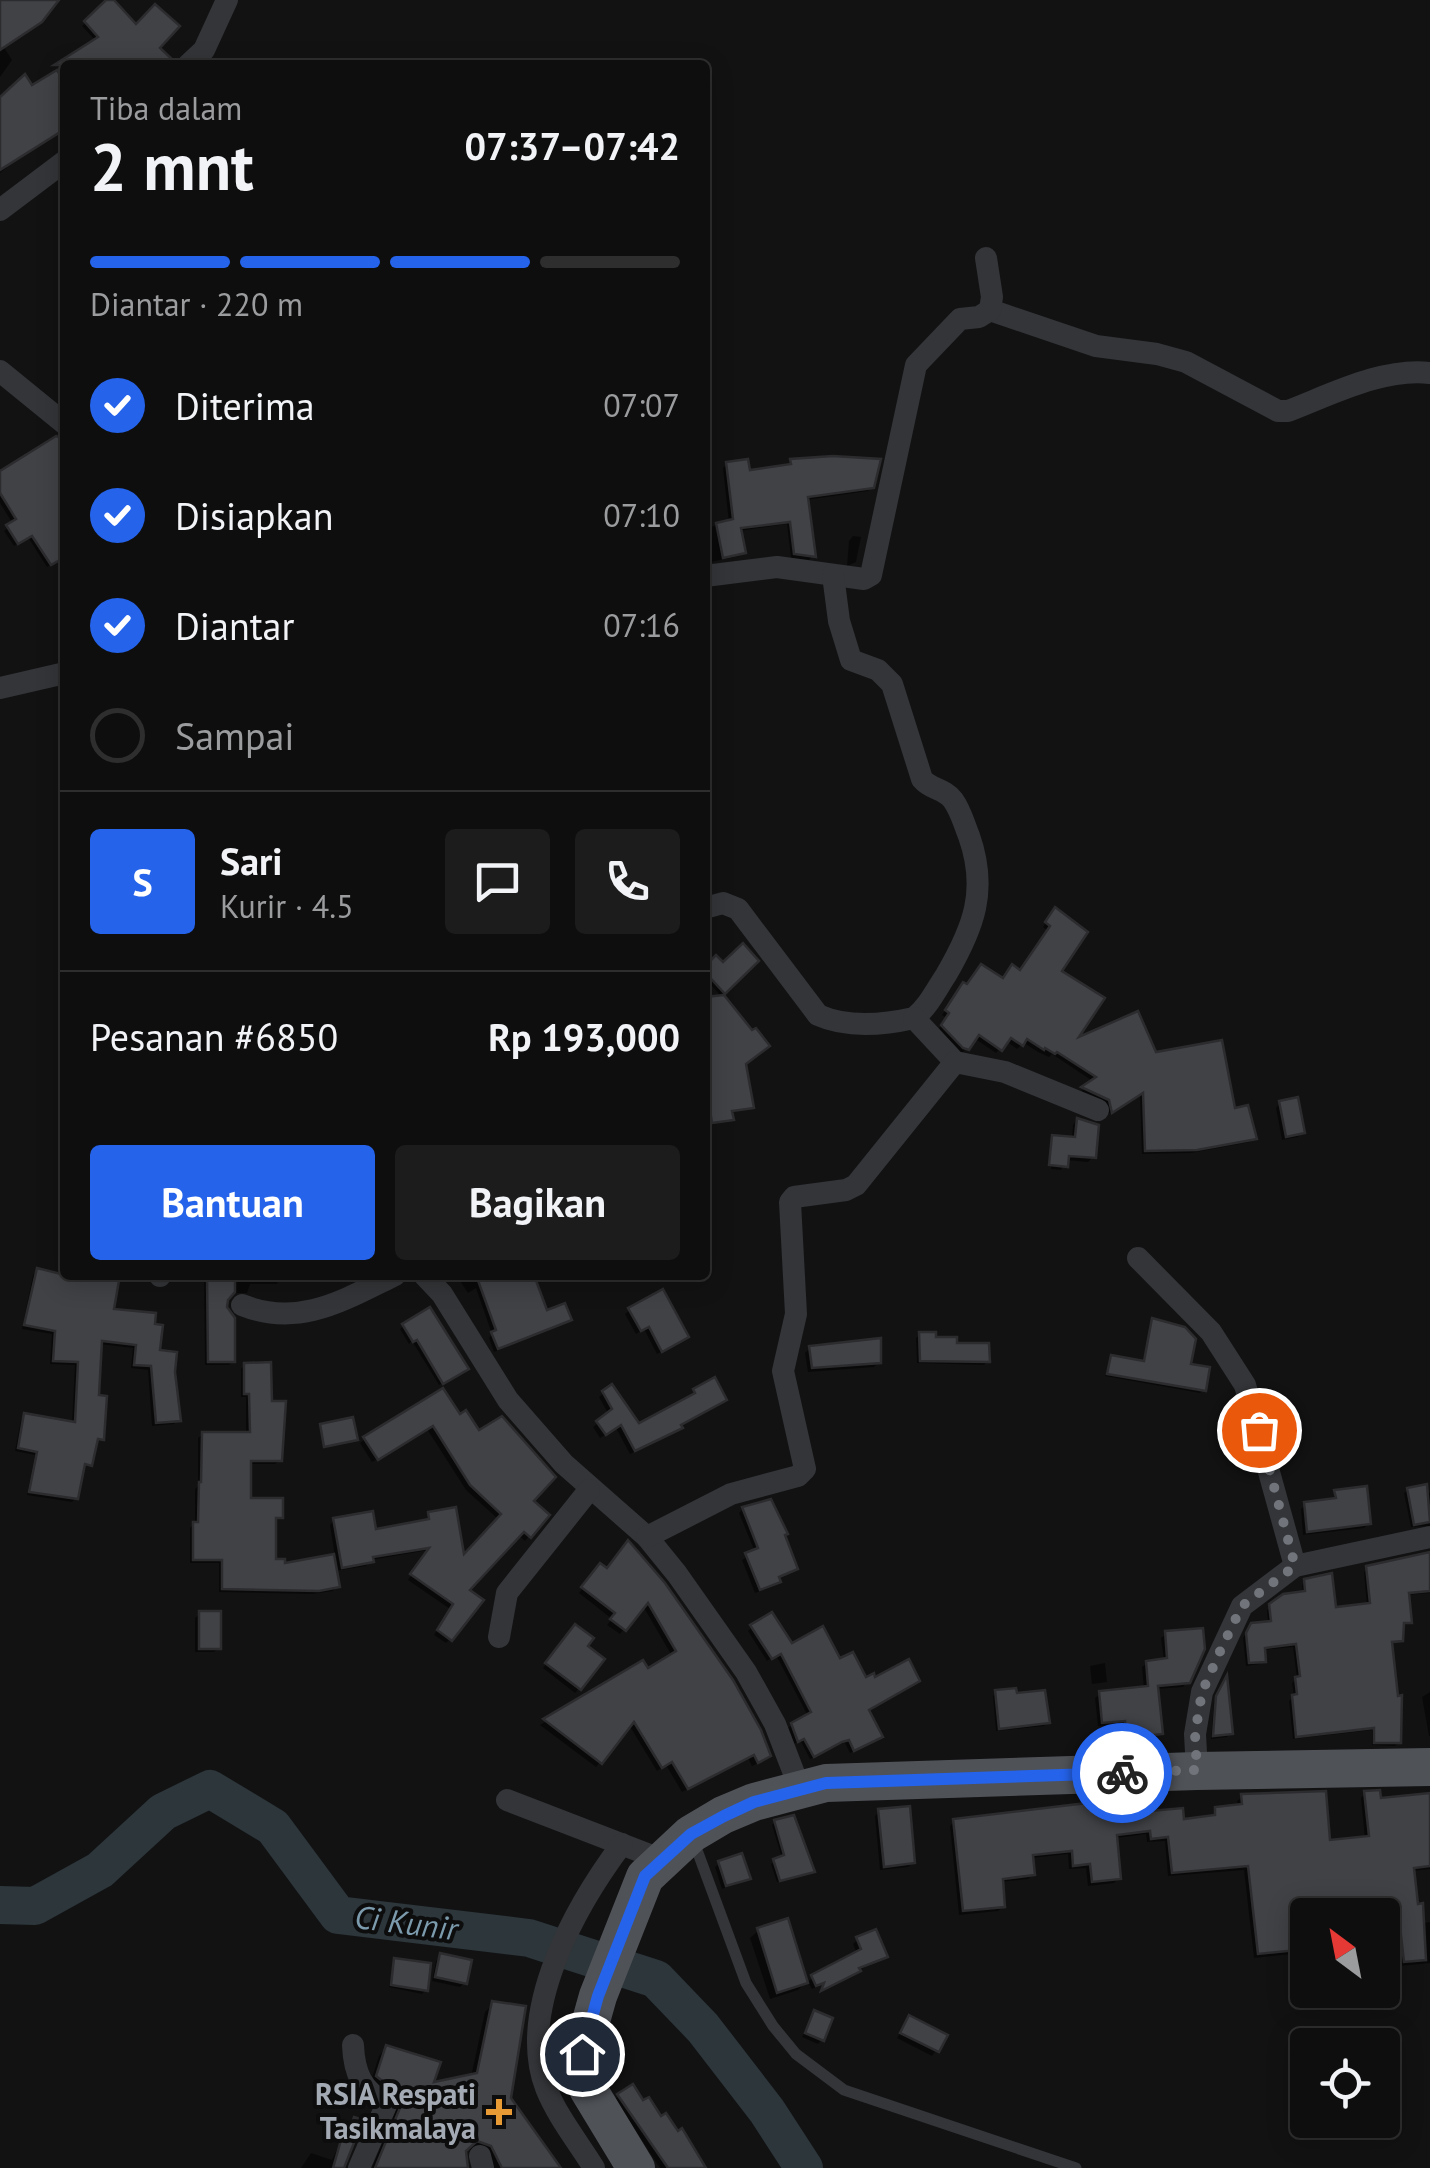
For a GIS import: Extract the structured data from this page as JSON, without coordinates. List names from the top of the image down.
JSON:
{
  "water": ["Ci Kunir"],
  "places": {
    "health": ["RSIA Respati Tasikmalaya"]
  },
  "north": "top left",
  "page": {
    "heading": ["2 mnt", "Tiba dalam", "07:37–07:42"],
    "panel": [
      "Sari",
      "Kurir · 4.5",
      "Pesanan #6850",
      "Rp 193,000"
    ],
    "bar": "Diantar · 220 m",
    "list": [
      ["Diterima", "07:07"],
      ["Disiapkan", "07:10"],
      ["Diantar", "07:16"],
      "Sampai"
    ],
    "round": "S",
    "buttons": ["Bantuan", "Bagikan"]
  }
}
